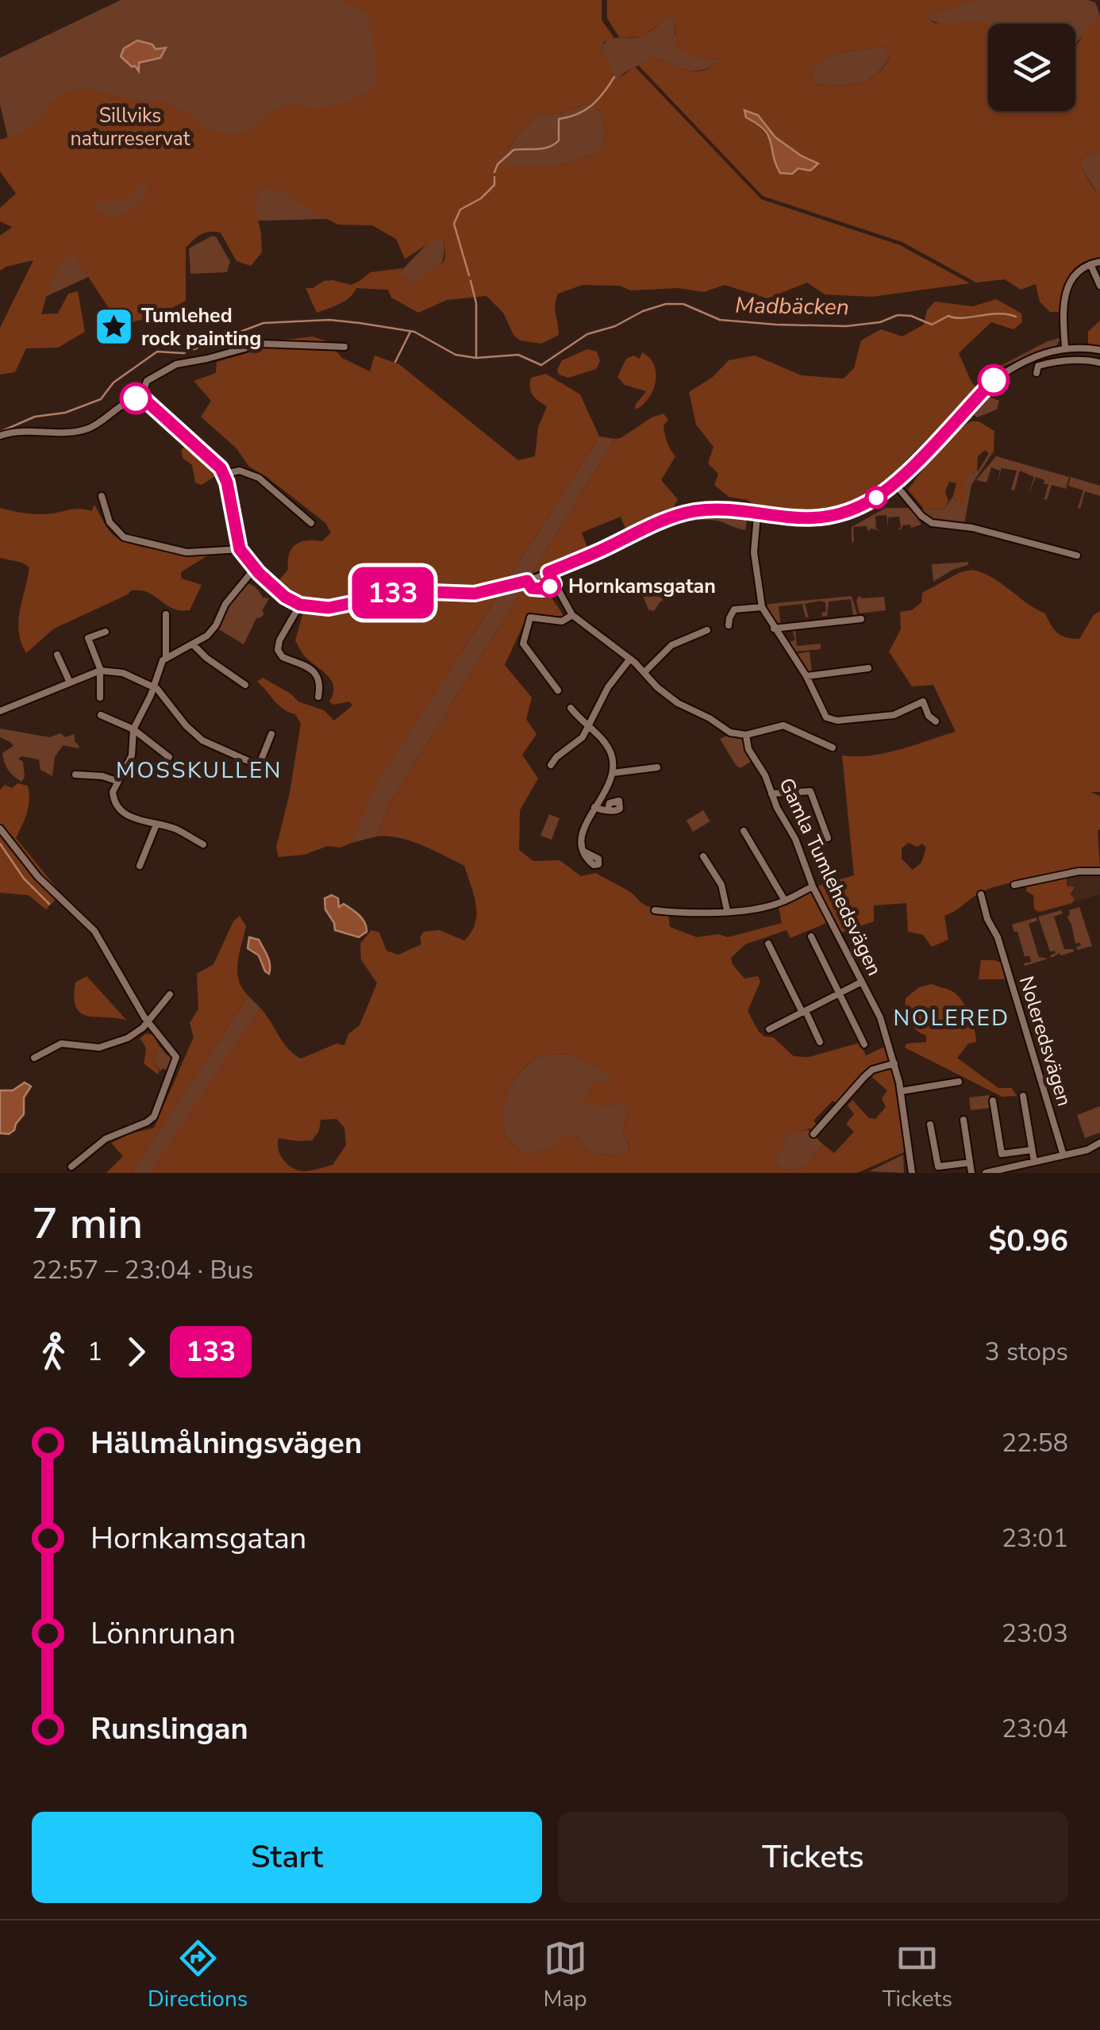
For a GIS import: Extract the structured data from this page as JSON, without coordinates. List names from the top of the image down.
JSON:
{
  "streets": {
    "street": ["Gamla Tumlehedsvägen", "Noleredsvägen"]
  },
  "districts": ["MOSSKULLEN", "NOLERED"],
  "water": ["Madbäcken"],
  "parks": ["Sillviks naturreservat"],
  "places": {
    "place": ["Tumlehed rock painting"],
    "other": ["Hornkamsgatan"]
  },
  "lines": ["bus line 133"],
  "page": {
    "on_map": "133",
    "heading": ["7 min", "22:57 – 23:04 · Bus", "$0.96"],
    "legs": ["1", "133", "3 stops"],
    "list": [
      {
        "name": "Hällmålningsvägen",
        "value": "22:58"
      },
      {
        "name": "Hornkamsgatan",
        "value": "23:01"
      },
      {
        "name": "Lönnrunan",
        "value": "23:03"
      },
      {
        "name": "Runslingan",
        "value": "23:04"
      }
    ],
    "buttons": ["Start", "Tickets"],
    "tabs": ["Directions", "Map", "Tickets"]
  }
}
